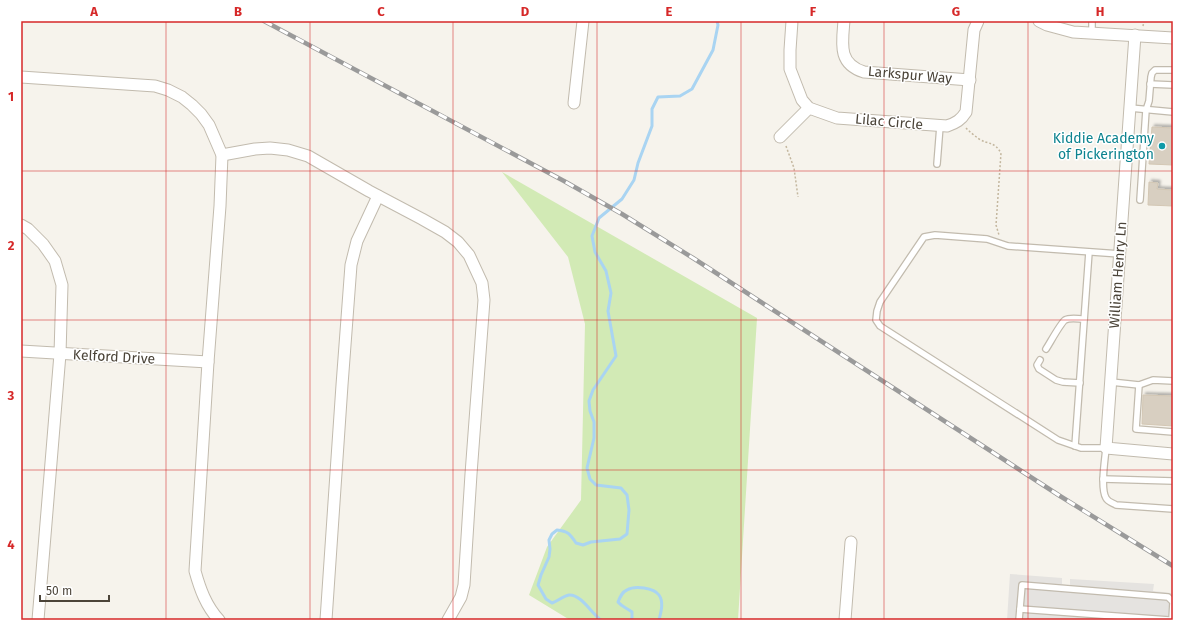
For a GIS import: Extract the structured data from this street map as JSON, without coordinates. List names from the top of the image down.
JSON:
{
  "streets": {
    "street": [
      "Larkspur Way",
      "Lilac Circle",
      "William Henry Ln",
      "Kelford Drive"
    ]
  },
  "places": ["Kiddie Academy of Pickerington"],
  "scale_bar": "50 m",
  "grid": {
    "columns": [
      "A",
      "B",
      "C",
      "D",
      "E",
      "F",
      "G",
      "H"
    ],
    "rows": [
      "1",
      "2",
      "3",
      "4"
    ]
  }
}
